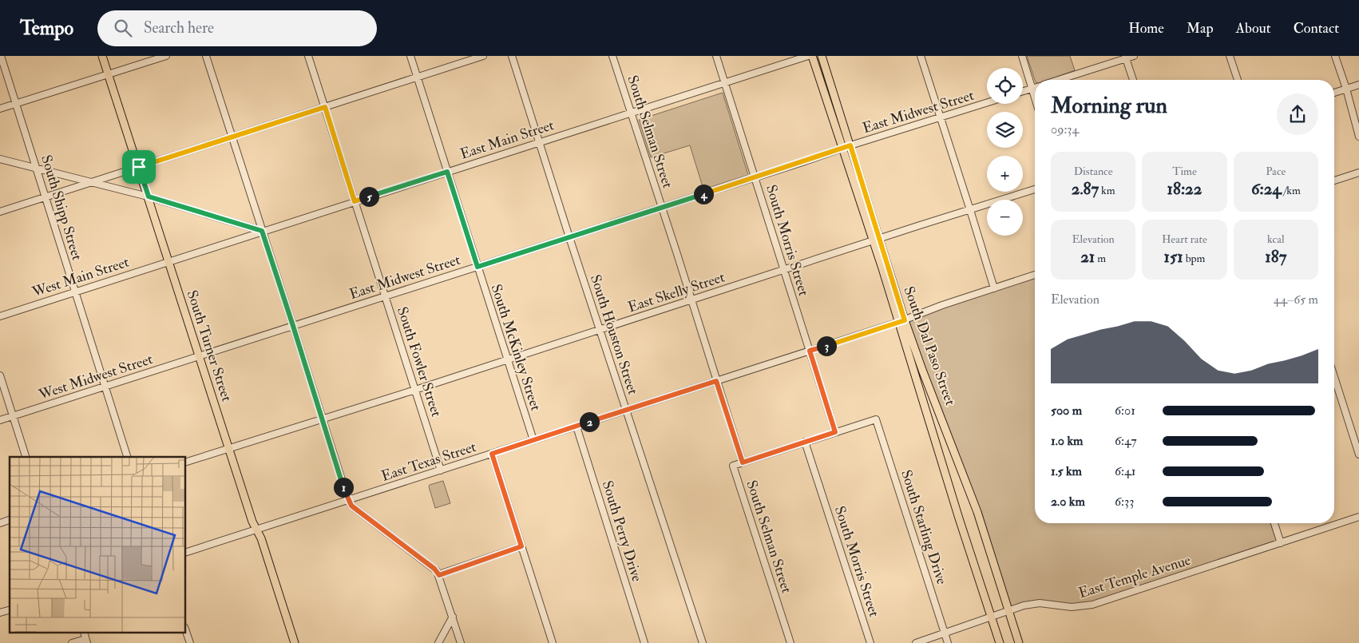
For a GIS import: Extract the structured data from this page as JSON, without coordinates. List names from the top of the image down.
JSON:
{
  "streets": {
    "main road": ["South Turner Street", "South Dal Paso Street"],
    "street": [
      "East Midwest Street",
      "South Selman Street",
      "East Main Street",
      "South Shipp Street",
      "South Morris Street",
      "West Main Street",
      "East Skelly Street",
      "South Houston Street",
      "South McKinley Street",
      "South Fowler Street",
      "West Midwest Street",
      "East Texas Street",
      "South Starling Drive",
      "South Perry Drive",
      "East Temple Avenue"
    ]
  },
  "crossings": [
    ["East Midwest Street", "South Selman Street"],
    ["East Midwest Street", "South Morris Street"],
    ["East Midwest Street", "South Houston Street"],
    ["East Midwest Street", "South Turner Street"],
    ["East Midwest Street", "South Dal Paso Street"],
    ["East Midwest Street", "South McKinley Street"],
    ["East Midwest Street", "South Fowler Street"],
    ["East Midwest Street", "West Midwest Street"],
    ["South Selman Street", "East Main Street"],
    ["South Selman Street", "East Skelly Street"],
    ["South Selman Street", "East Texas Street"],
    ["East Main Street", "South Morris Street"],
    ["East Main Street", "West Main Street"],
    ["East Main Street", "South Houston Street"],
    ["East Main Street", "South Turner Street"],
    ["East Main Street", "South McKinley Street"],
    ["East Main Street", "South Fowler Street"],
    ["South Shipp Street", "West Main Street"],
    ["South Shipp Street", "West Midwest Street"],
    ["South Morris Street", "East Skelly Street"],
    ["South Morris Street", "East Texas Street"],
    ["South Morris Street", "South Starling Drive"],
    ["West Main Street", "South Turner Street"],
    ["East Skelly Street", "South Houston Street"],
    ["East Skelly Street", "South Turner Street"],
    ["East Skelly Street", "South Dal Paso Street"],
    ["East Skelly Street", "South McKinley Street"],
    ["East Skelly Street", "South Fowler Street"],
    ["South Houston Street", "East Texas Street"],
    ["South Turner Street", "West Midwest Street"],
    ["South Turner Street", "East Texas Street"],
    ["South Dal Paso Street", "East Texas Street"],
    ["South Dal Paso Street", "East Temple Avenue"],
    ["South McKinley Street", "East Texas Street"],
    ["South Fowler Street", "East Texas Street"],
    ["East Texas Street", "South Perry Drive"],
    ["South Starling Drive", "East Temple Avenue"]
  ],
  "page": {
    "header": "Tempo",
    "search": "Search here",
    "nav": [
      "Home",
      "Map",
      "About",
      "Contact"
    ],
    "map_buttons": ["+", "−"],
    "heading": ["Morning run", "09:34"],
    "stats": [
      ["Distance", "2.87 km"],
      ["Time", "18:22"],
      ["Pace", "6:24 /km"],
      ["Elevation", "21 m"],
      ["Heart rate", "151 bpm"],
      ["kcal", "187"]
    ],
    "pins": [
      "4",
      "5",
      "3",
      "2",
      "1"
    ],
    "chart": ["Elevation", "44–65 m"],
    "list": [
      {
        "name": "500 m",
        "note": "6:01"
      },
      {
        "name": "1.0 km",
        "note": "6:47"
      },
      {
        "name": "1.5 km",
        "note": "6:41"
      },
      {
        "name": "2.0 km",
        "note": "6:33"
      }
    ]
  }
}
